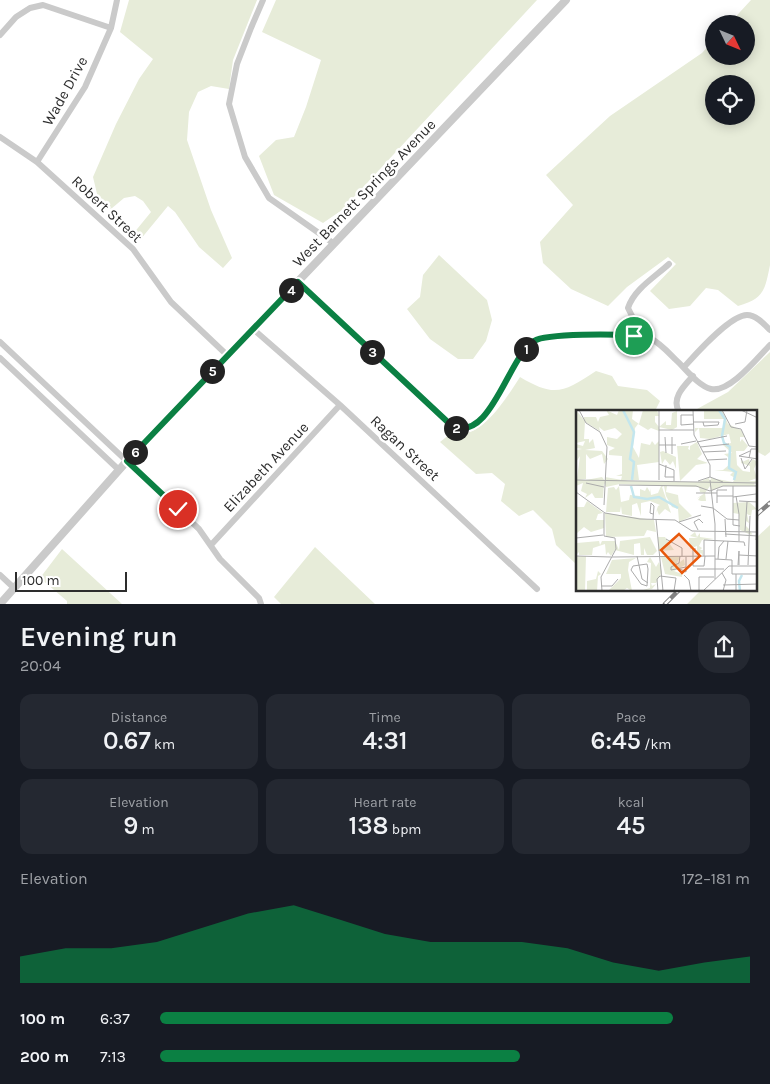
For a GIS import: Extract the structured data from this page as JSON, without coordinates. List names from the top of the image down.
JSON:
{
  "streets": {
    "street": [
      "Wade Drive",
      "West Barnett Springs Avenue",
      "Robert Street",
      "Ragan Street",
      "Elizabeth Avenue"
    ]
  },
  "crossings": [
    ["Wade Drive", "Robert Street"],
    ["West Barnett Springs Avenue", "Robert Street"],
    ["West Barnett Springs Avenue", "Ragan Street"],
    ["Ragan Street", "Elizabeth Avenue"]
  ],
  "scale_bar": "100 m",
  "north": "bottom right",
  "page": {
    "pins": [
      "4",
      "1",
      "3",
      "5",
      "2",
      "6"
    ],
    "scale": "100 m",
    "heading": ["Evening run", "20:04"],
    "stats": [
      ["Distance", "0.67 km"],
      ["Time", "4:31"],
      ["Pace", "6:45 /km"],
      ["Elevation", "9 m"],
      ["Heart rate", "138 bpm"],
      ["kcal", "45"]
    ],
    "chart": ["Elevation", "172–181 m"],
    "list": [
      {
        "name": "100 m",
        "note": "6:37"
      },
      {
        "name": "200 m",
        "note": "7:13"
      }
    ]
  }
}
